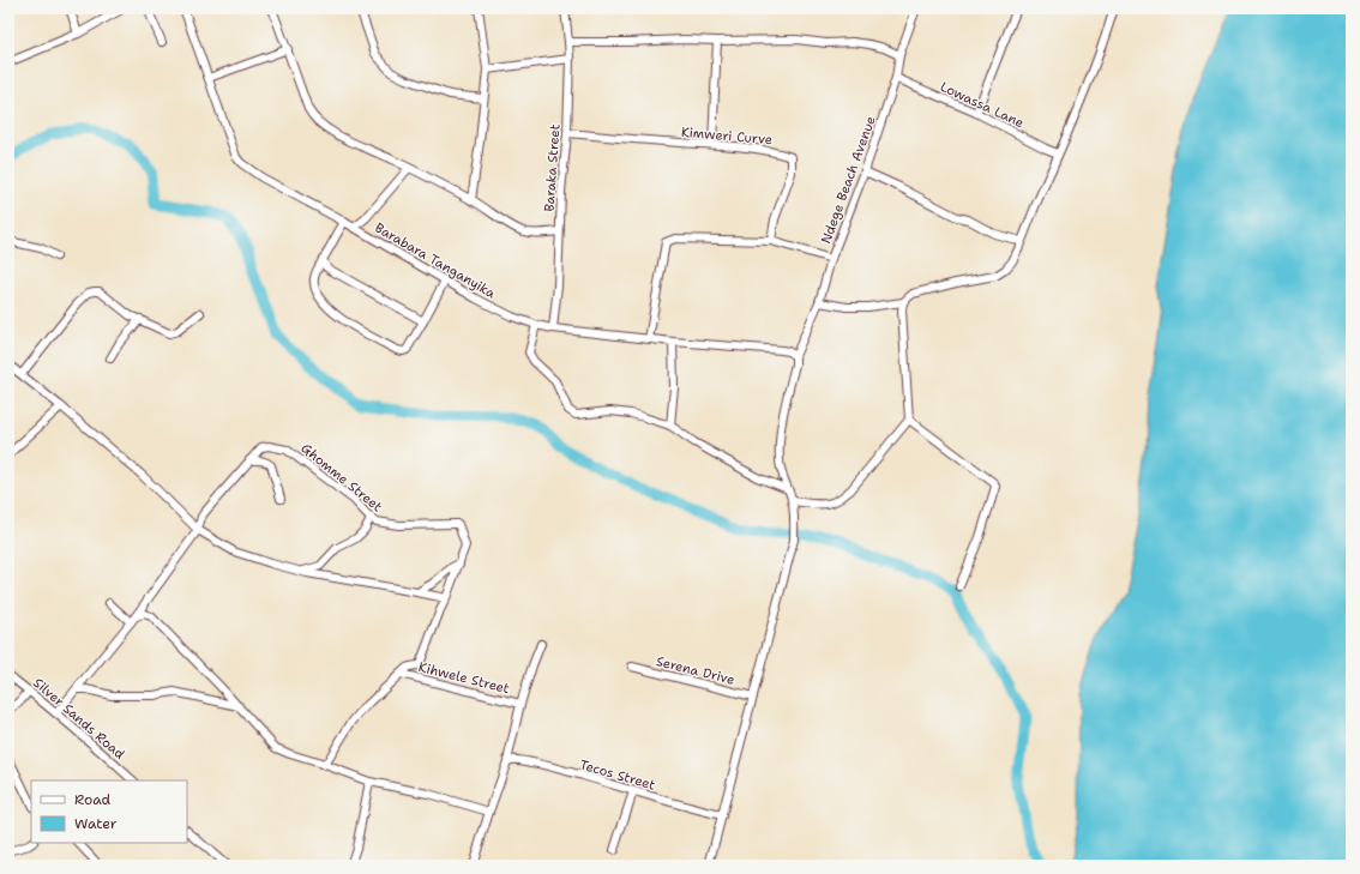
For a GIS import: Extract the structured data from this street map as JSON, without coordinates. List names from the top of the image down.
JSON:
{
  "streets": {
    "street": [
      "Lowassa Lane",
      "Kimweri Curve",
      "Baraka Street",
      "Ndege Beach Avenue",
      "Barabara Tanganyika",
      "Ghomme Street",
      "Serena Drive",
      "Kihwele Street",
      "Silver Sands Road",
      "Tecos Street"
    ]
  },
  "crossings": [
    ["Lowassa Lane", "Ndege Beach Avenue"],
    ["Kimweri Curve", "Baraka Street"],
    ["Baraka Street", "Barabara Tanganyika"],
    ["Ndege Beach Avenue", "Barabara Tanganyika"],
    ["Ndege Beach Avenue", "Serena Drive"],
    ["Ndege Beach Avenue", "Tecos Street"],
    ["Ghomme Street", "Silver Sands Road"]
  ],
  "legend": ["Road", "Water"]
}
